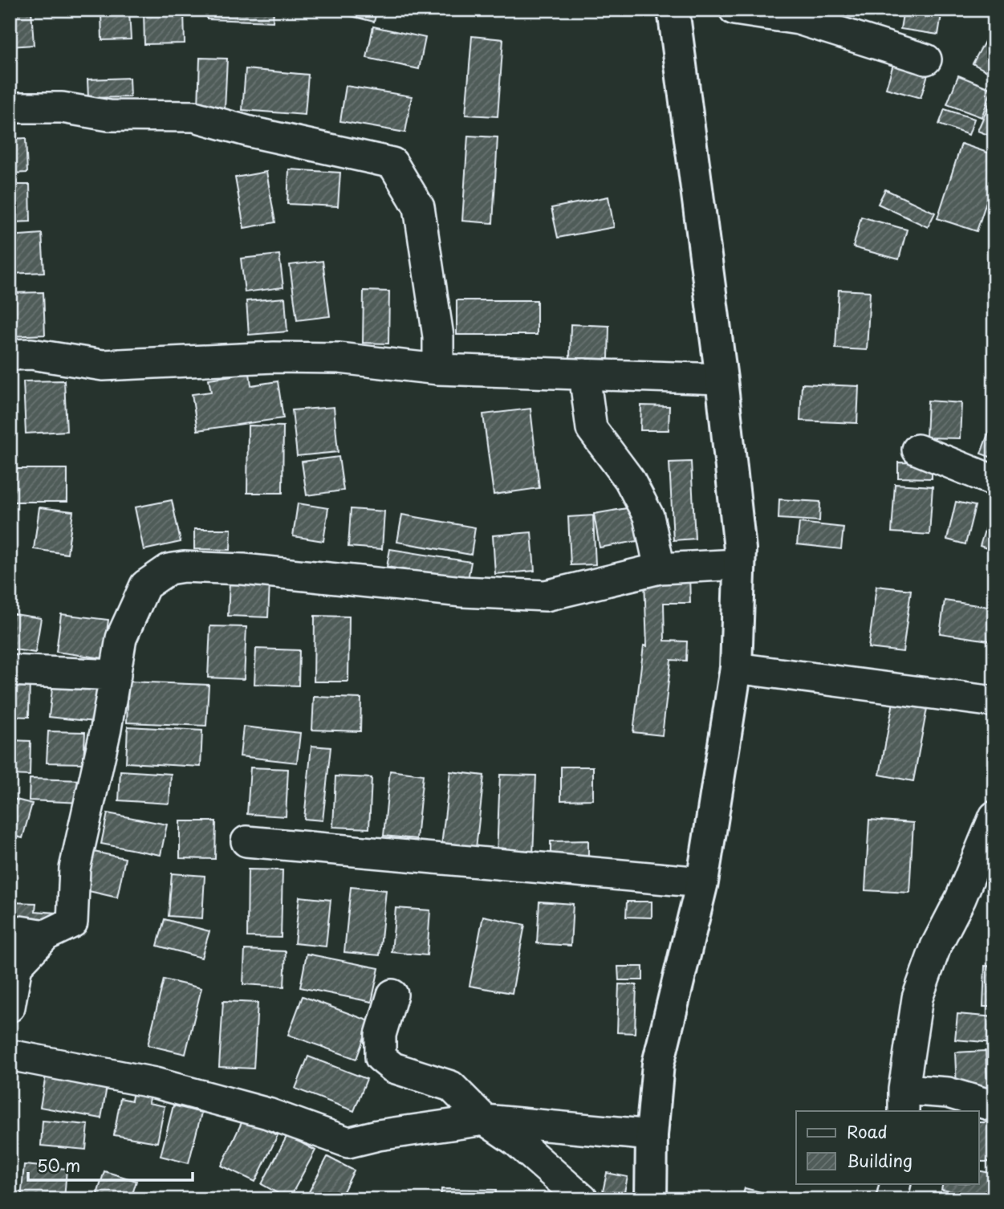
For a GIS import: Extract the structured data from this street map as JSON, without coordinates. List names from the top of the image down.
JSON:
{
  "legend": ["Road", "Building"],
  "scale_bar": "50 m"
}
